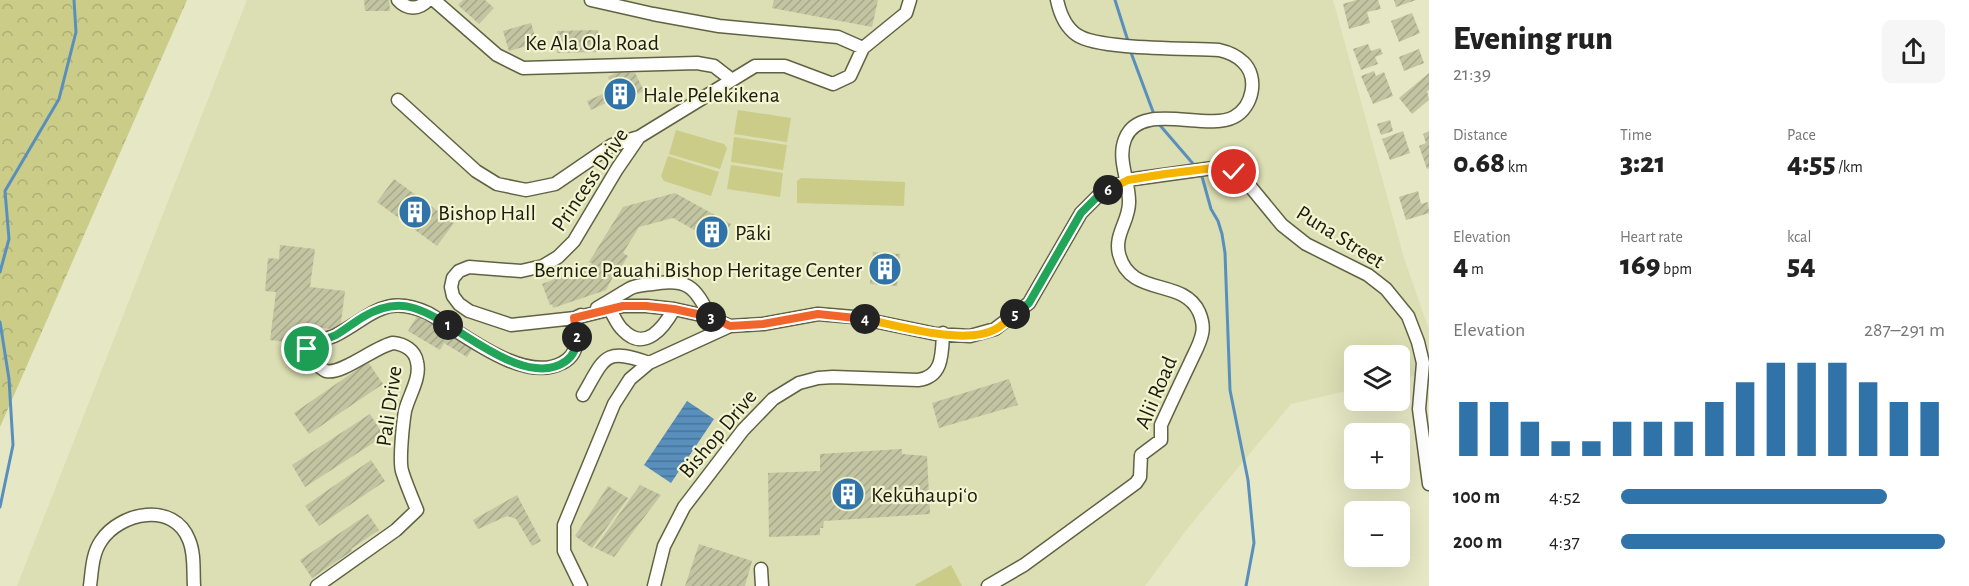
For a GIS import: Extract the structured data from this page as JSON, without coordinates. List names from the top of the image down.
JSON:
{
  "streets": {
    "street": [
      "Ke Ala Ola Road",
      "Princess Drive",
      "Puna Street",
      "Alii Road",
      "Pali Drive",
      "Bishop Drive"
    ]
  },
  "crossings": [
    ["Ke Ala Ola Road", "Princess Drive"],
    ["Princess Drive", "Puna Street"],
    ["Princess Drive", "Alii Road"],
    ["Princess Drive", "Pali Drive"],
    ["Princess Drive", "Bishop Drive"],
    ["Puna Street", "Alii Road"]
  ],
  "places": {
    "building": [
      "Hale Pelekikena",
      "Bishop Hall",
      "Pāki",
      "Bernice Pauahi Bishop Heritage Center",
      "Kekūhaupiʻo"
    ]
  },
  "page": {
    "heading": ["Evening run", "21:39"],
    "stats": [
      ["Distance", "0.68 km"],
      ["Time", "3:21"],
      ["Pace", "4:55 /km"],
      ["Elevation", "4 m"],
      ["Heart rate", "169 bpm"],
      ["kcal", "54"]
    ],
    "pins": [
      "6",
      "5",
      "3",
      "4",
      "1",
      "2"
    ],
    "chart": ["Elevation", "287–291 m"],
    "map_buttons": ["+", "−"],
    "list": [
      {
        "name": "100 m",
        "note": "4:52"
      },
      {
        "name": "200 m",
        "note": "4:37"
      }
    ]
  }
}
